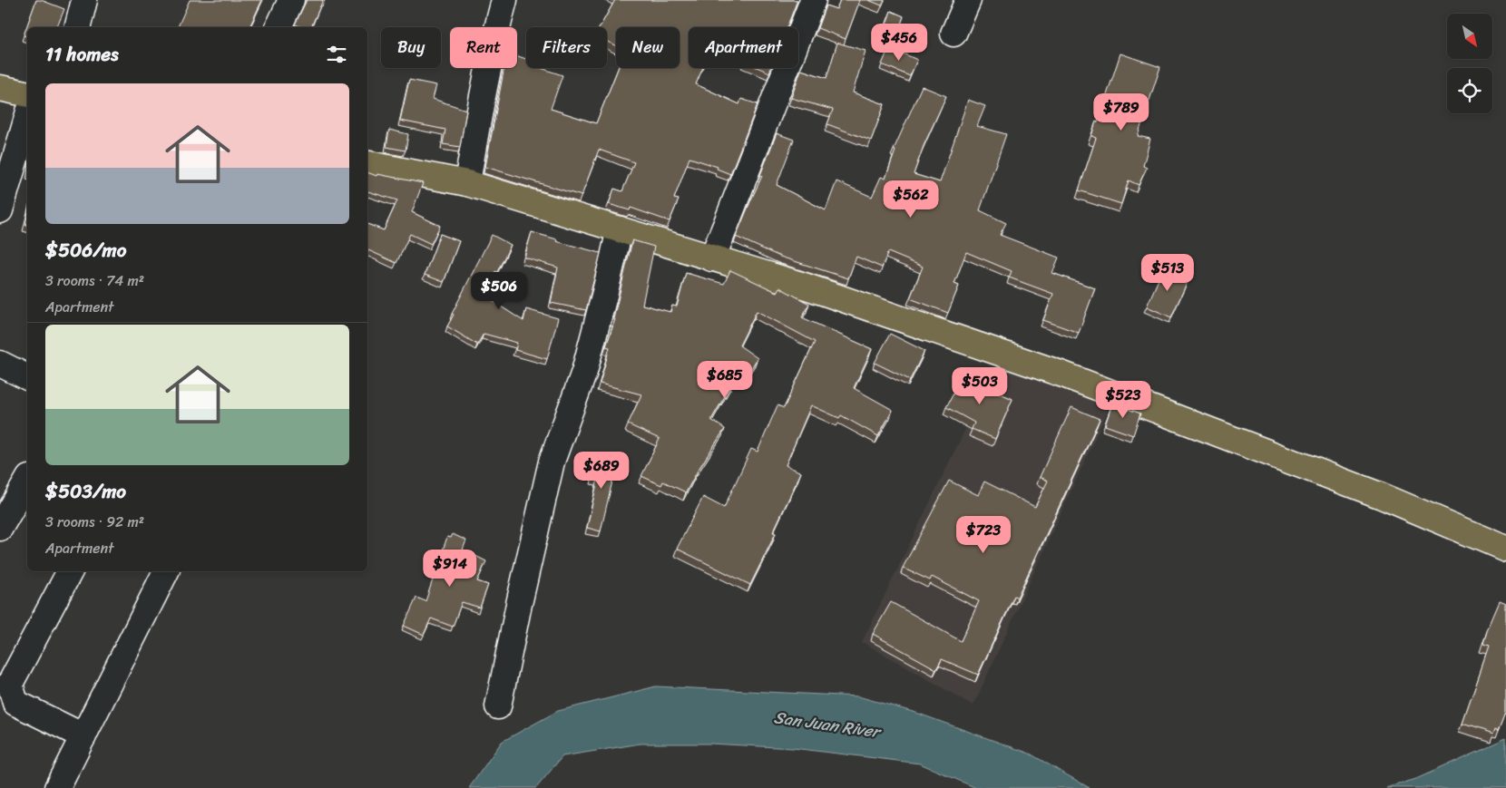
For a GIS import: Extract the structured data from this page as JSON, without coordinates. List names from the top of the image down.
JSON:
{
  "water": ["San Juan River"],
  "north": "bottom right",
  "page": {
    "price": [
      "$456",
      "$789",
      "$562",
      "$513",
      "$506",
      "$685",
      "$503",
      "$523",
      "$689",
      "$723",
      "$914"
    ],
    "chip": [
      "Buy",
      "Rent",
      "Filters",
      "New",
      "Apartment"
    ],
    "heading": "11 homes",
    "list": [
      {
        "name": "$506/mo",
        "note": "3 rooms · 74 m² · Apartment"
      },
      {
        "name": "$503/mo",
        "note": "3 rooms · 92 m² · Apartment"
      }
    ]
  }
}
